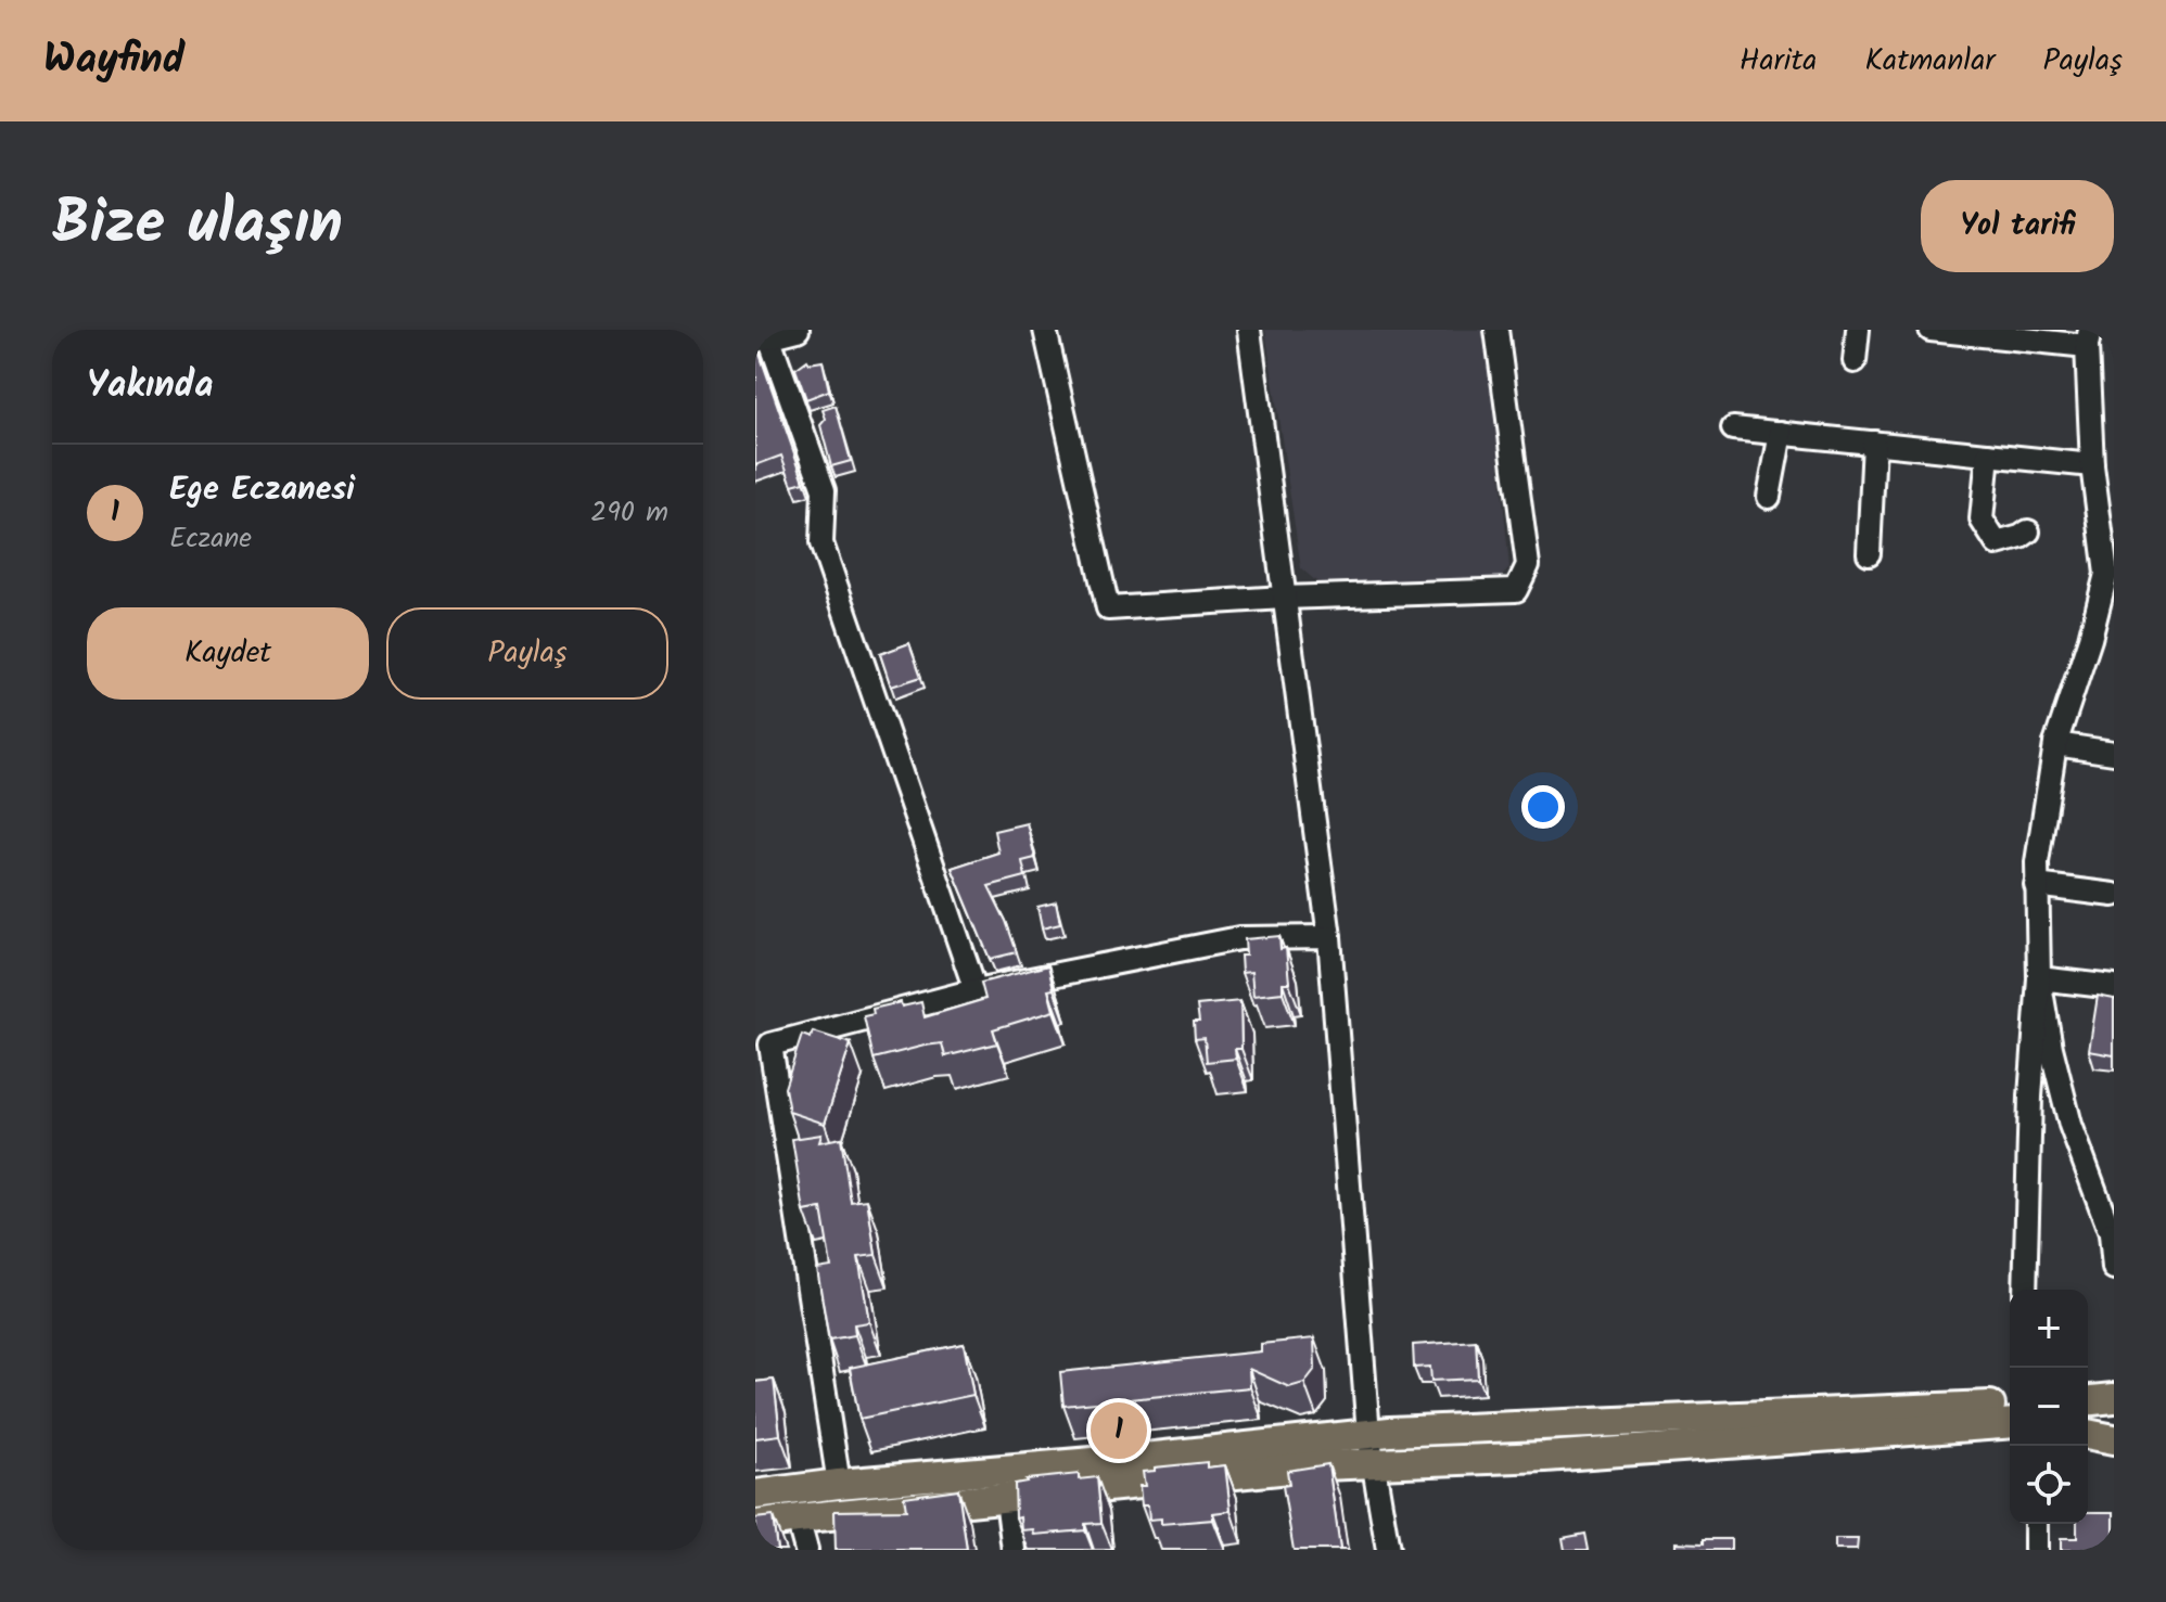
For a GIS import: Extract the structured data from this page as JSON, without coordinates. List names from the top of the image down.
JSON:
{
  "page": {
    "header": "Wayfind",
    "nav": ["Harita", "Katmanlar", "Paylaş"],
    "title": "Bize ulaşın",
    "buttons": [
      "Yol tarifi",
      ["Kaydet", "Paylaş"]
    ],
    "heading": "Yakında",
    "list": [
      {
        "mark": "1",
        "name": "Ege Eczanesi",
        "note": "Eczane",
        "value": "290 m"
      }
    ],
    "map_buttons": ["+", "−"],
    "pins": "1"
  }
}
